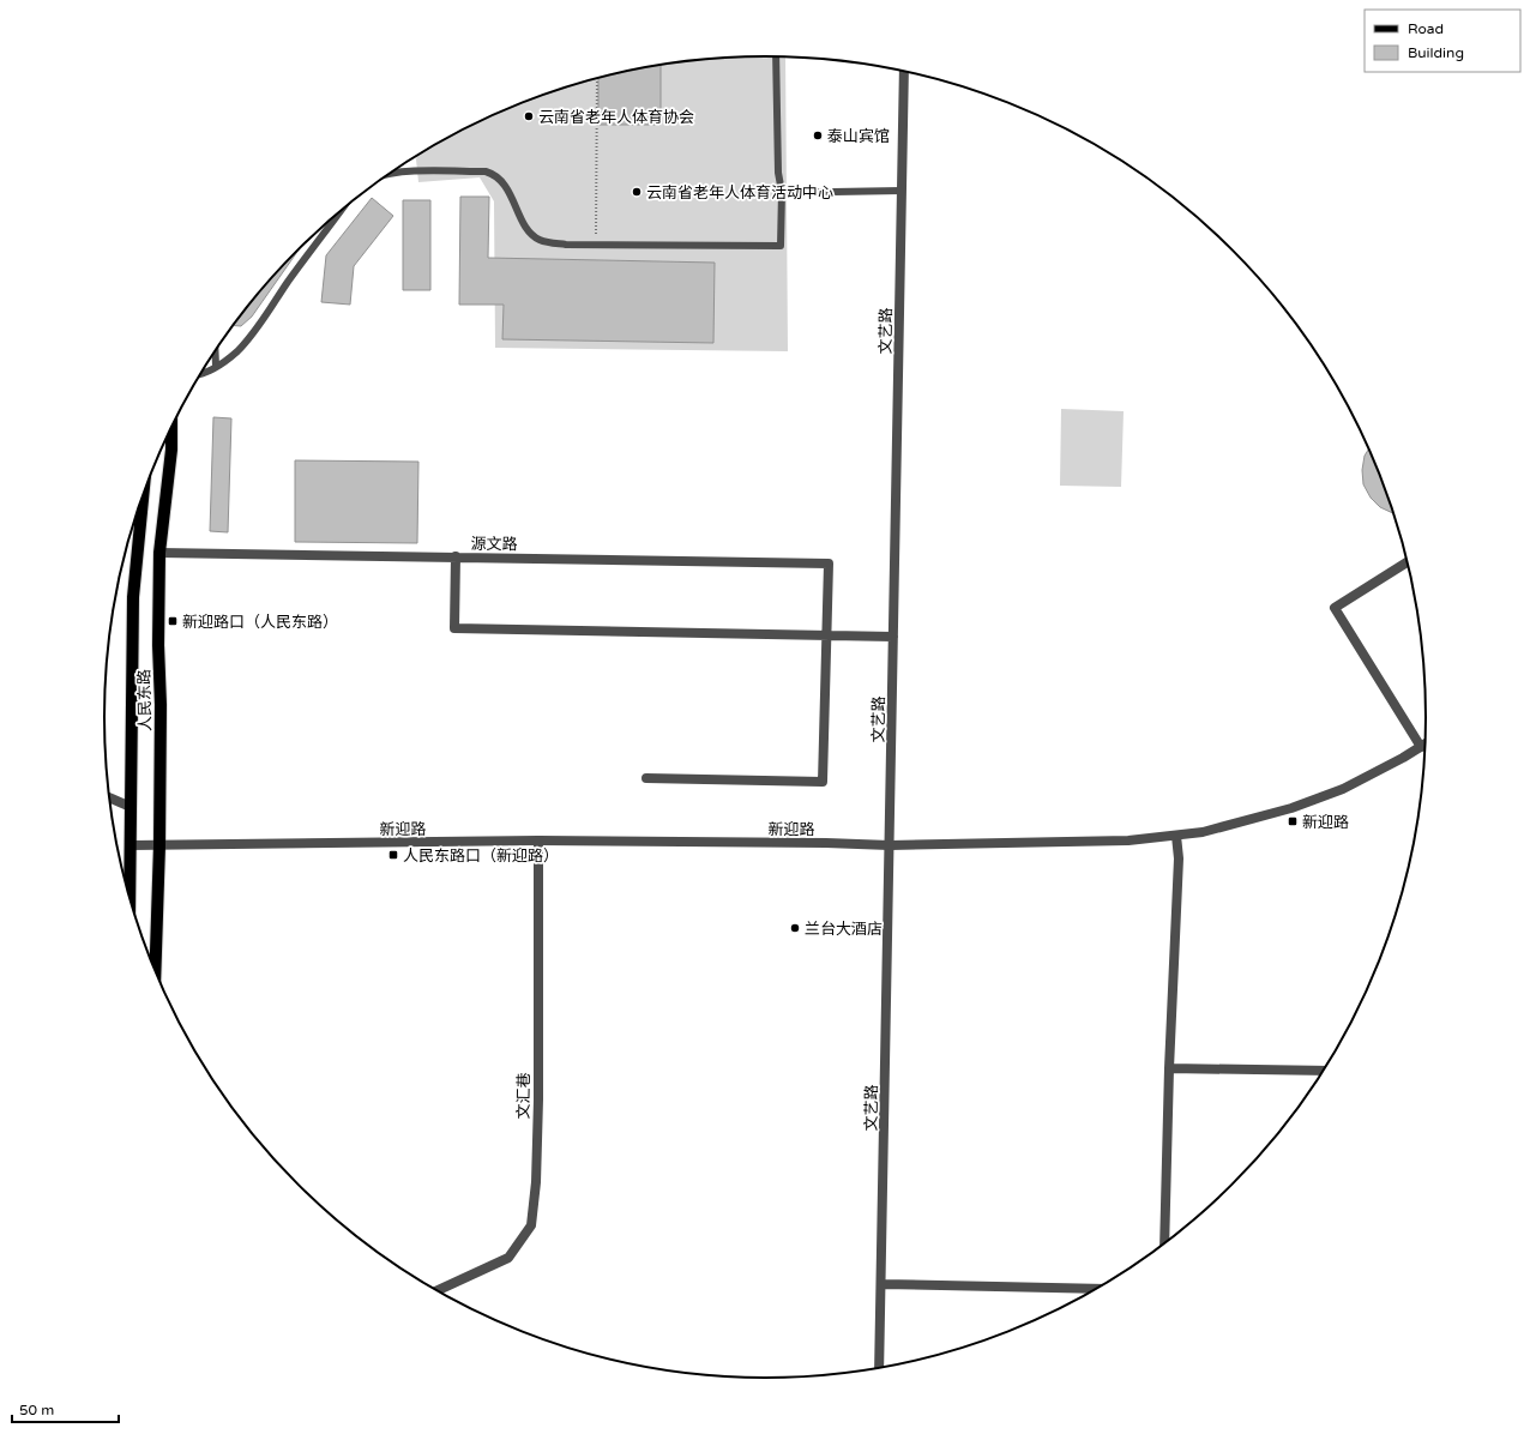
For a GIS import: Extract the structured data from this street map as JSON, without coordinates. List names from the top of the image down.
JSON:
{
  "streets": {
    "main road": ["人民东路"],
    "street": [
      "文艺路",
      "源文路",
      "新迎路",
      "文汇巷"
    ]
  },
  "crossings": [
    ["文艺路", "新迎路"],
    ["源文路", "人民东路"],
    ["人民东路", "新迎路"],
    ["新迎路", "文汇巷"]
  ],
  "places": {
    "other": [
      "云南省老年人体育协会",
      "泰山宾馆",
      "云南省老年人体育活动中心",
      "兰台大酒店"
    ],
    "transit": ["新迎路口（人民东路）", "新迎路", "人民东路口（新迎路）"]
  },
  "legend": ["Road", "Building"],
  "scale_bar": "50 m"
}
